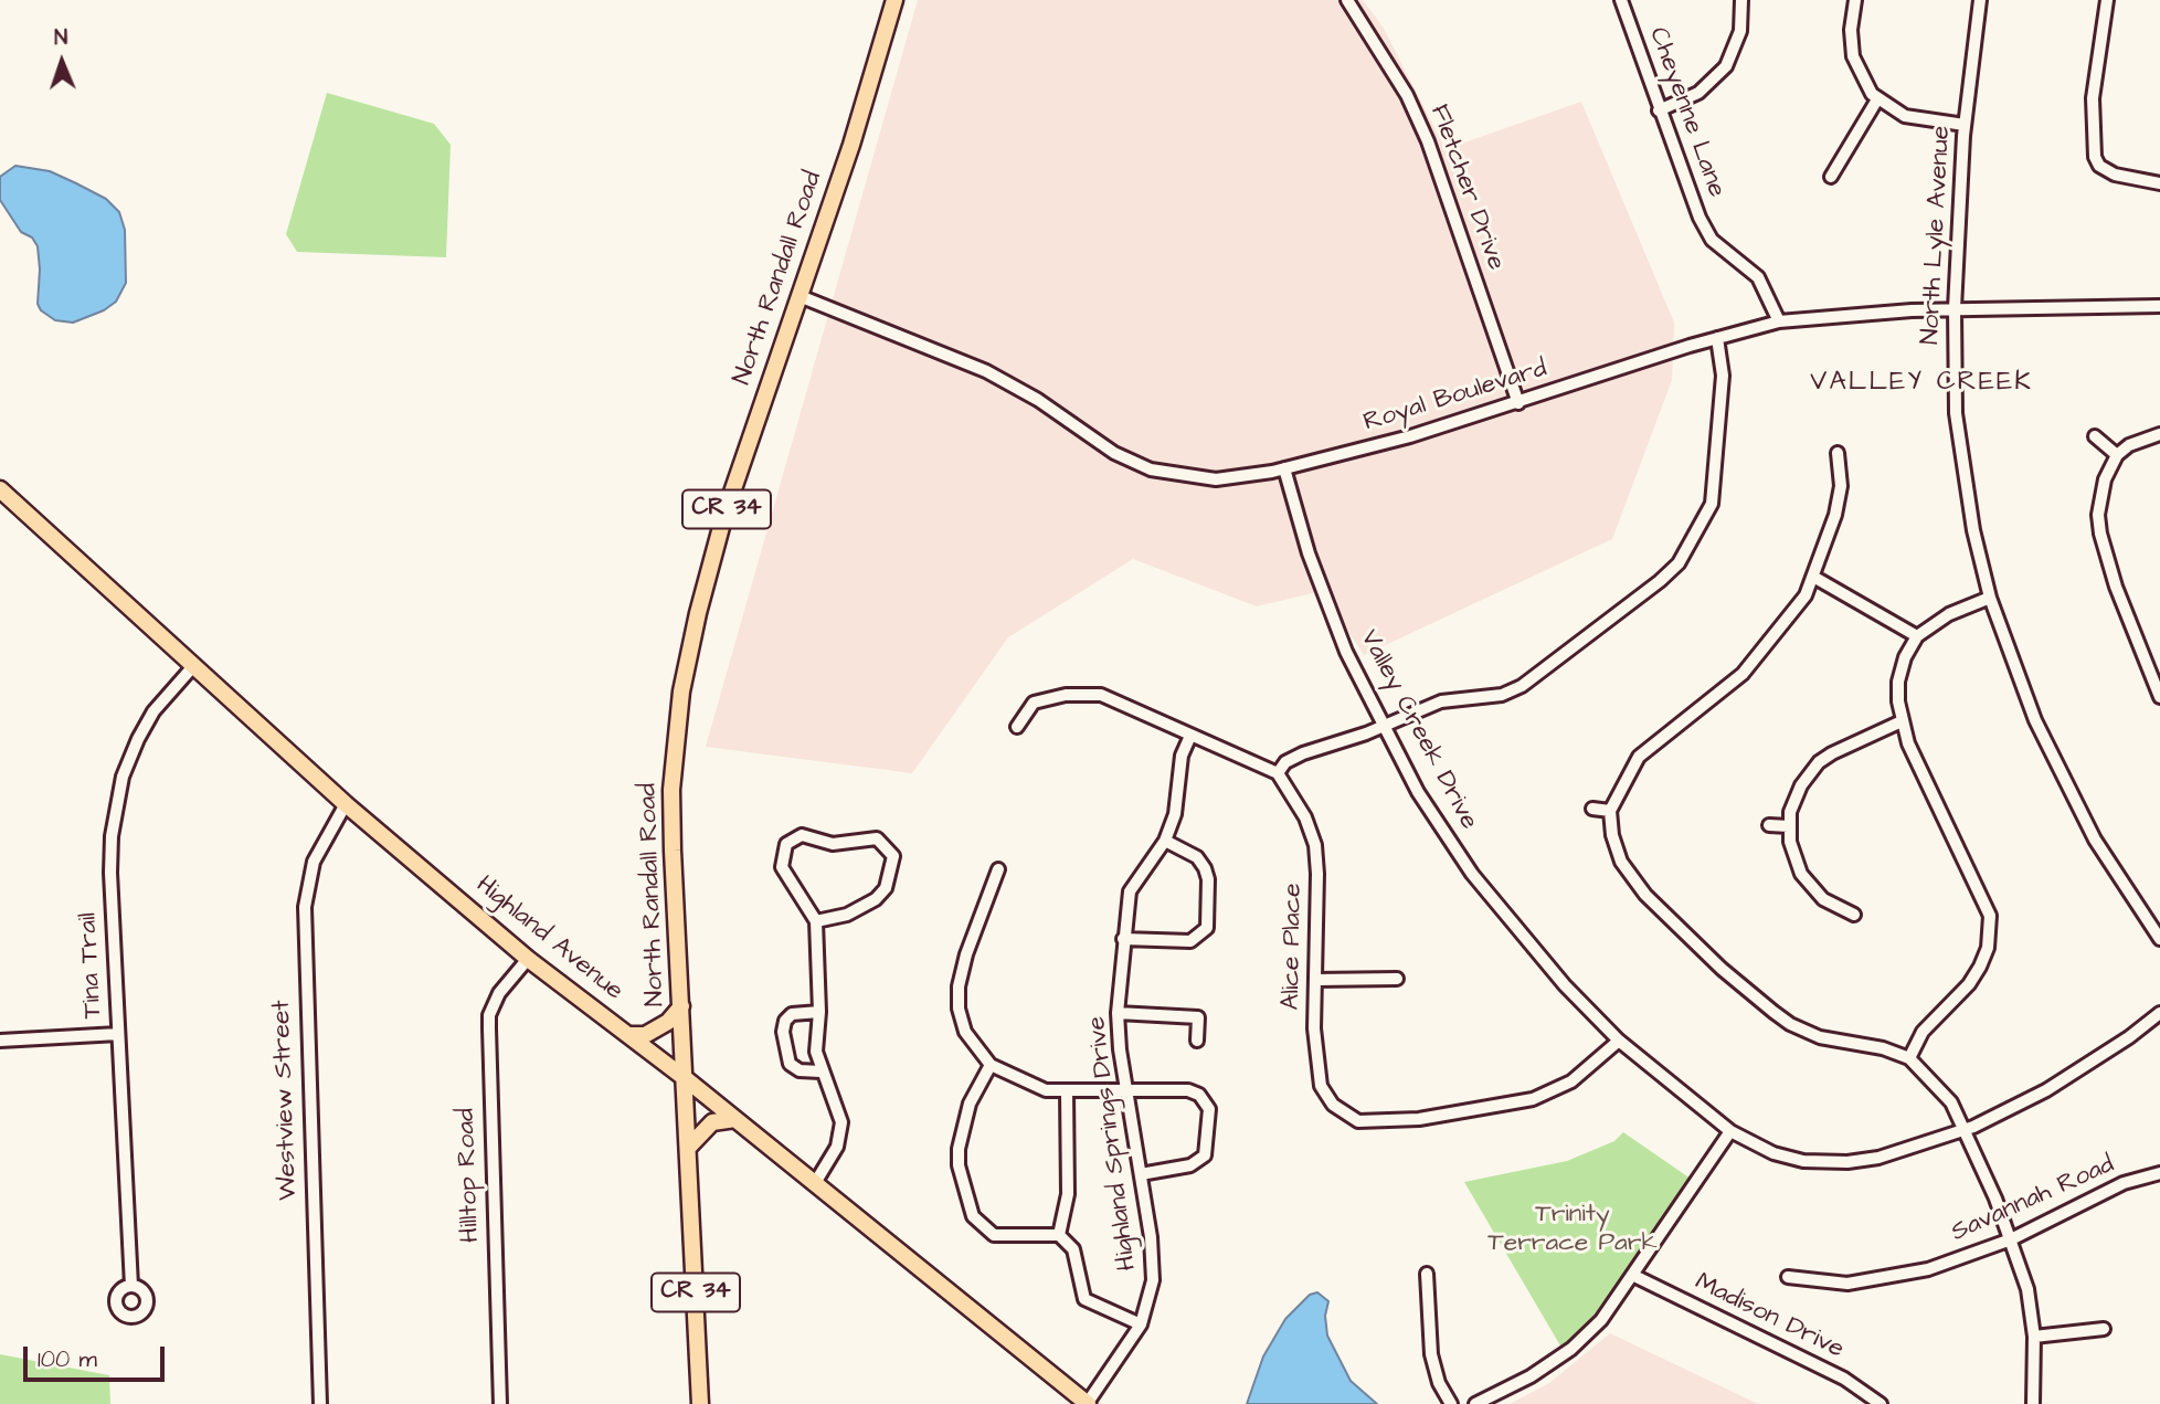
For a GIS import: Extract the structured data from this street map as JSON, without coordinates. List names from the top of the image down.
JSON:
{
  "streets": {
    "main road": ["North Randall Road", "CR 34", "Highland Avenue"],
    "street": [
      "Cheyenne Lane",
      "Fletcher Drive",
      "North Lyle Avenue",
      "Royal Boulevard",
      "Valley Creek Drive",
      "Alice Place",
      "Tina Trail",
      "Westview Street",
      "Highland Springs Drive",
      "Hilltop Road",
      "Savannah Road",
      "Madison Drive"
    ]
  },
  "crossings": [
    ["Cheyenne Lane", "Royal Boulevard"],
    ["Fletcher Drive", "Royal Boulevard"],
    ["North Lyle Avenue", "Royal Boulevard"],
    ["North Randall Road", "Royal Boulevard"],
    ["North Randall Road", "Highland Avenue"],
    ["Royal Boulevard", "Valley Creek Drive"],
    ["Valley Creek Drive", "Alice Place"],
    ["Highland Avenue", "Tina Trail"],
    ["Highland Avenue", "Westview Street"],
    ["Highland Avenue", "Highland Springs Drive"],
    ["Highland Avenue", "Hilltop Road"]
  ],
  "districts": ["VALLEY CREEK"],
  "parks": ["Trinity Terrace Park"],
  "scale_bar": "100 m",
  "north": "top"
}
